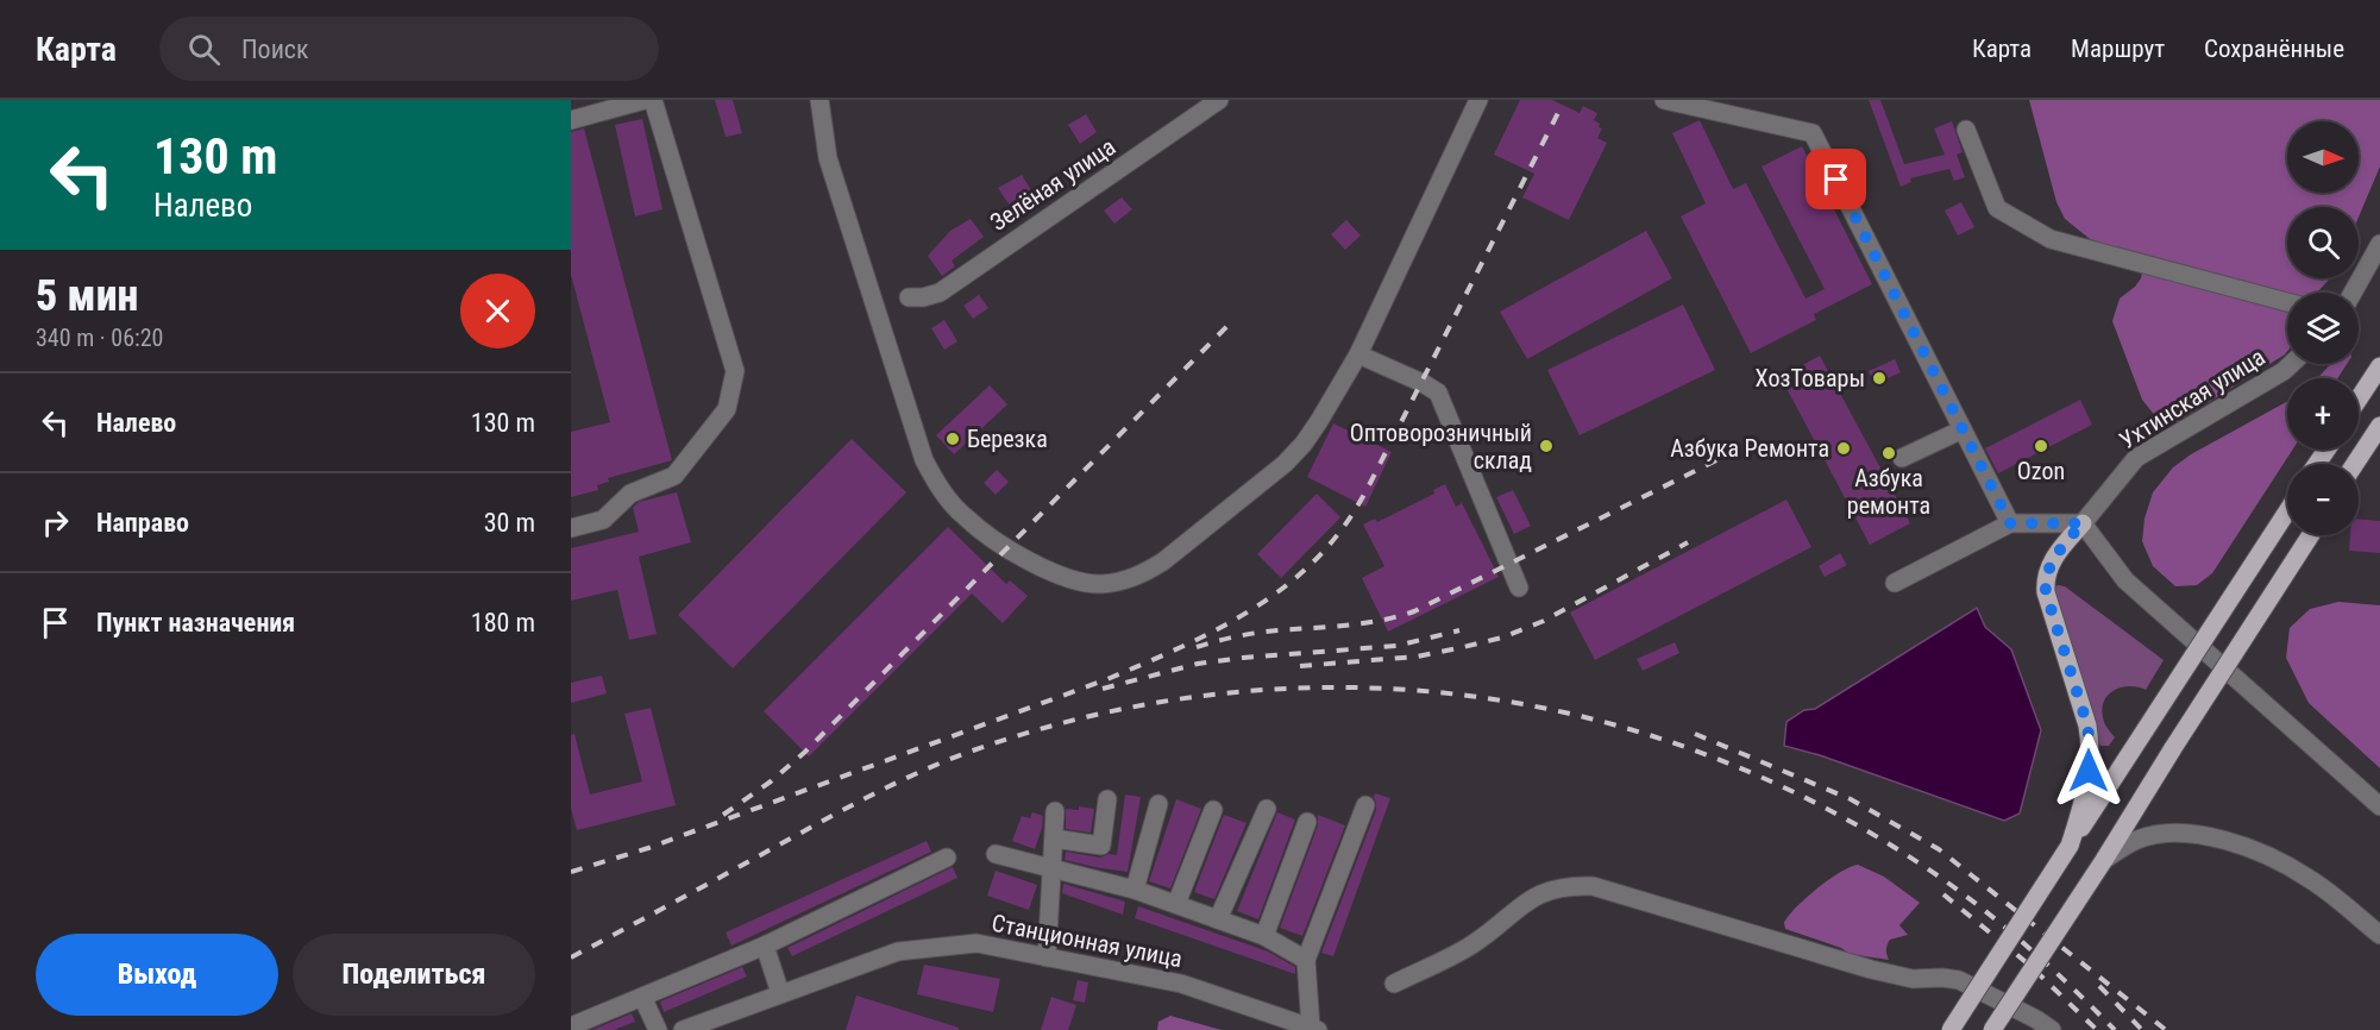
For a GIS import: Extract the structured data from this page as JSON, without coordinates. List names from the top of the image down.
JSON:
{
  "streets": {
    "street": ["Зелёная улица", "Ухтинская улица", "Станционная улица"]
  },
  "places": [
    "ХозТовары",
    "Березка",
    "Оптоворозничный склад",
    "Ozon",
    "Азбука Ремонта",
    "Азбука ремонта"
  ],
  "north": "right",
  "page": {
    "header": "Карта",
    "search": "Поиск",
    "nav": ["Карта", "Маршрут", "Сохранённые"],
    "turn": ["130 m", "Налево"],
    "map_buttons": ["+", "−"],
    "heading": ["5 мин", "340 m · 06:20"],
    "list": [
      {
        "name": "Налево",
        "value": "130 m"
      },
      {
        "name": "Направо",
        "value": "30 m"
      },
      {
        "name": "Пункт назначения",
        "value": "180 m"
      }
    ],
    "buttons": ["Выход", "Поделиться"]
  }
}
